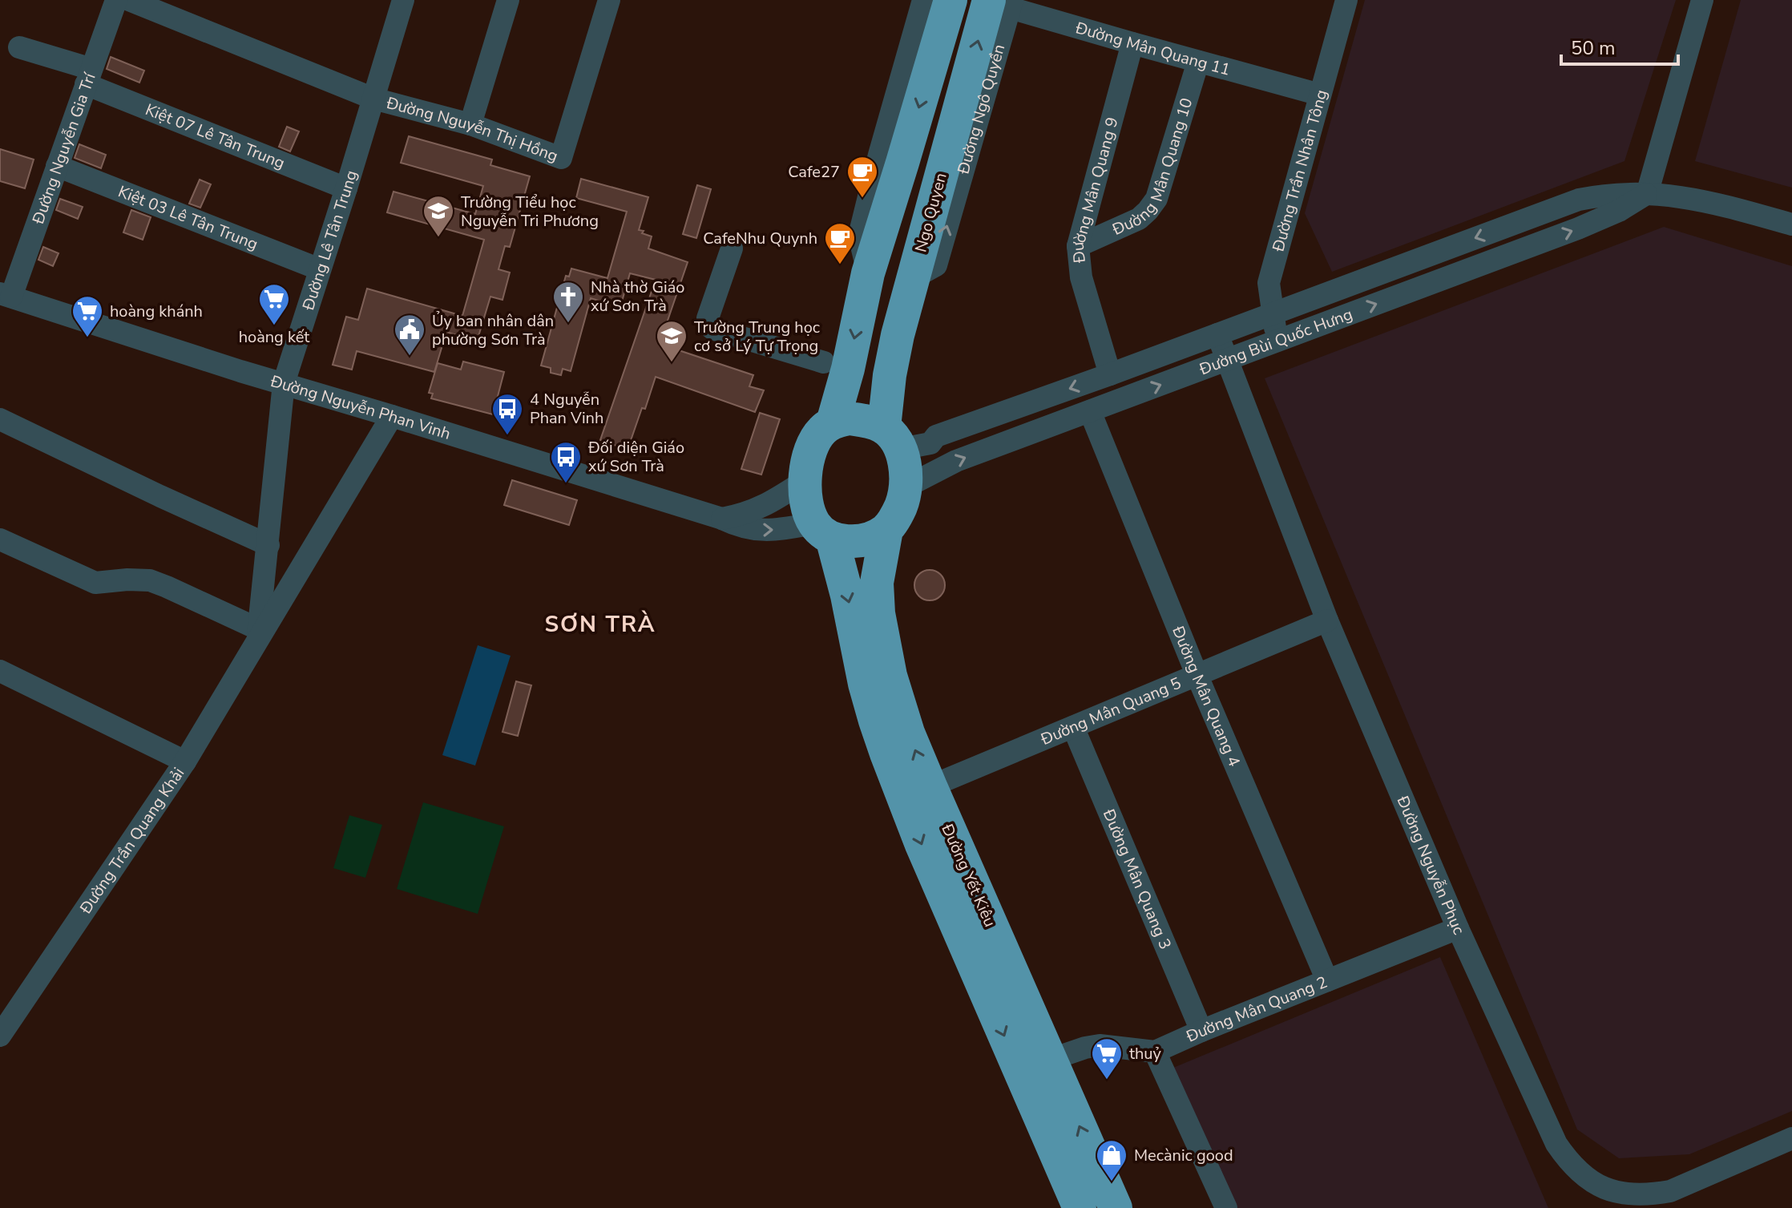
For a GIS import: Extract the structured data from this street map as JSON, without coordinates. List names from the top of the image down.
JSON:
{
  "streets": {
    "highway": ["Ngo Quyen", "Đường Yết Kiêu"],
    "street": [
      "Đường Mân Quang 11",
      "Đường Nguyễn Thị Hồng",
      "Kiệt 07 Lê Tân Trung",
      "Đường Nguyễn Gia Trí",
      "Đường Mân Quang 10",
      "Đường Trần Nhân Tông",
      "Đường Mân Quang 9",
      "Kiệt 03 Lê Tân Trung",
      "Đường Lê Tân Trung",
      "Đường Bùi Quốc Hưng",
      "Đường Nguyễn Phan Vinh",
      "Đường Mân Quang 4",
      "Đường Mân Quang 5",
      "Đường Trần Quang Khải",
      "Đường Nguyễn Phục",
      "Đường Mân Quang 3",
      "Đường Mân Quang 2"
    ]
  },
  "crossings": [
    ["Đường Mân Quang 11", "Đường Mân Quang 10"],
    ["Đường Mân Quang 11", "Đường Trần Nhân Tông"],
    ["Đường Mân Quang 11", "Đường Mân Quang 9"],
    ["Đường Mân Quang 11", "Ngo Quyen"],
    ["Đường Nguyễn Thị Hồng", "Đường Lê Tân Trung"],
    ["Kiệt 07 Lê Tân Trung", "Đường Nguyễn Gia Trí"],
    ["Kiệt 07 Lê Tân Trung", "Đường Lê Tân Trung"],
    ["Đường Nguyễn Gia Trí", "Kiệt 03 Lê Tân Trung"],
    ["Đường Nguyễn Gia Trí", "Đường Nguyễn Phan Vinh"],
    ["Đường Mân Quang 10", "Đường Mân Quang 9"],
    ["Đường Trần Nhân Tông", "Đường Bùi Quốc Hưng"],
    ["Đường Mân Quang 9", "Đường Bùi Quốc Hưng"],
    ["Ngo Quyen", "Đường Bùi Quốc Hưng"],
    ["Ngo Quyen", "Đường Nguyễn Phan Vinh"],
    ["Ngo Quyen", "Đường Yết Kiêu"],
    ["Kiệt 03 Lê Tân Trung", "Đường Lê Tân Trung"],
    ["Đường Lê Tân Trung", "Đường Nguyễn Phan Vinh"],
    ["Đường Lê Tân Trung", "Đường Trần Quang Khải"],
    ["Đường Bùi Quốc Hưng", "Đường Nguyễn Phan Vinh"],
    ["Đường Bùi Quốc Hưng", "Đường Mân Quang 4"],
    ["Đường Bùi Quốc Hưng", "Đường Nguyễn Phục"],
    ["Đường Bùi Quốc Hưng", "Đường Yết Kiêu"],
    ["Đường Nguyễn Phan Vinh", "Đường Trần Quang Khải"],
    ["Đường Nguyễn Phan Vinh", "Đường Yết Kiêu"],
    ["Đường Mân Quang 4", "Đường Mân Quang 5"],
    ["Đường Mân Quang 4", "Đường Mân Quang 2"],
    ["Đường Mân Quang 5", "Đường Nguyễn Phục"],
    ["Đường Mân Quang 5", "Đường Yết Kiêu"],
    ["Đường Mân Quang 5", "Đường Mân Quang 3"],
    ["Đường Nguyễn Phục", "Đường Mân Quang 2"],
    ["Đường Mân Quang 3", "Đường Mân Quang 2"]
  ],
  "districts": ["SƠN TRÀ"],
  "places": {
    "cafe": ["Cafe27", "CafeNhu Quynh"],
    "school or university": ["Trường Tiểu học Nguyễn Tri Phương", "Trường Trung học cơ sở Lý Tự Trọng"],
    "church": ["Nhà thờ Giáo xứ Sơn Trà"],
    "supermarket": ["hoàng kết", "hoàng khánh", "thuỷ"],
    "public building": ["Ủy ban nhân dân phường Sơn Trà"],
    "bus stop": ["4 Nguyễn Phan Vinh", "Đối diện Giáo xứ Sơn Trà"],
    "shop": ["Mecànic good"]
  },
  "scale_bar": "50 m"
}
